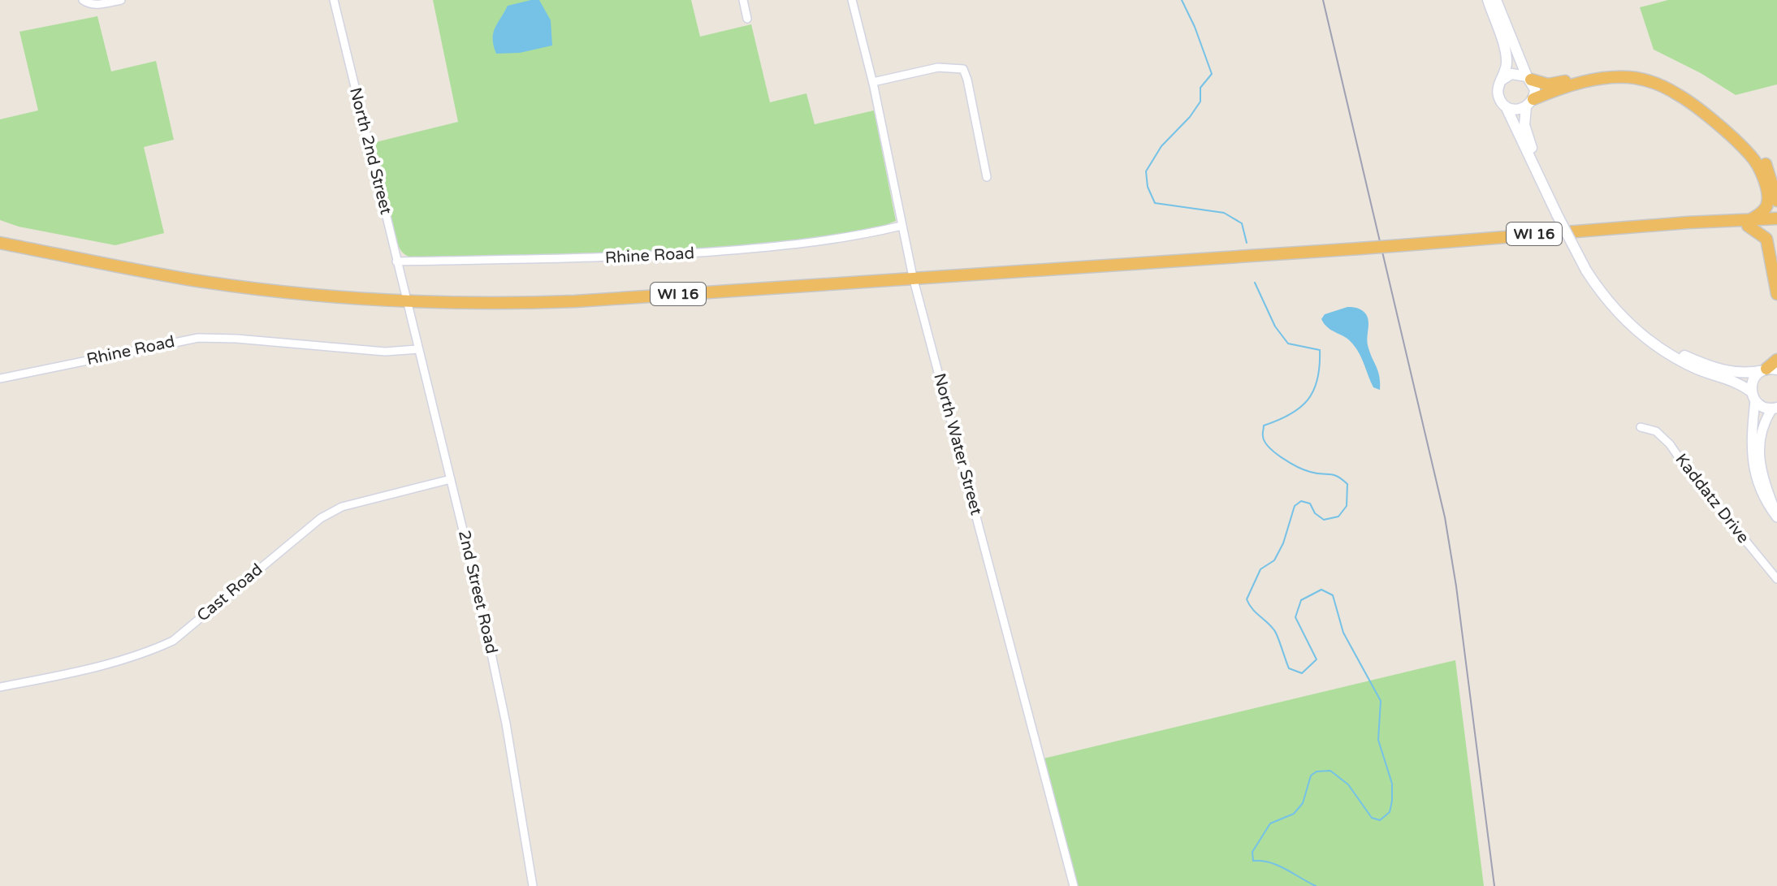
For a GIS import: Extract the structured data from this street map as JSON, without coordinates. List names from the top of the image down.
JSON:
{
  "streets": {
    "highway": ["WI 16"],
    "street": [
      "North 2nd Street",
      "Rhine Road",
      "North Water Street",
      "Kaddatz Drive",
      "2nd Street Road",
      "Cast Road"
    ]
  },
  "crossings": [
    ["North 2nd Street", "WI 16"],
    ["North 2nd Street", "Rhine Road"],
    ["North 2nd Street", "2nd Street Road"],
    ["WI 16", "North Water Street"],
    ["WI 16", "2nd Street Road"],
    ["Rhine Road", "North Water Street"],
    ["Rhine Road", "2nd Street Road"],
    ["2nd Street Road", "Cast Road"]
  ]
}
